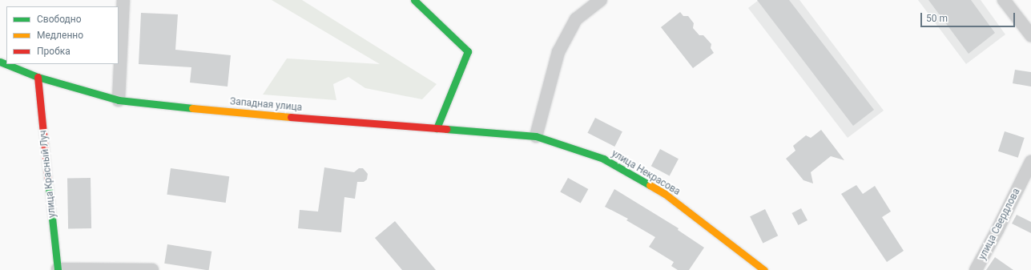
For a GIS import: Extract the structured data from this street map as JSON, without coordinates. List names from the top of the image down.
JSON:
{
  "streets": {
    "street": [
      "Западная улица",
      "улица Некрасова",
      "улица Красный Луч",
      "улица Свердлова"
    ]
  },
  "crossings": [
    ["Западная улица", "улица Некрасова"],
    ["Западная улица", "улица Красный Луч"]
  ],
  "legend": ["Свободно", "Медленно", "Пробка"],
  "scale_bar": "50 m"
}
